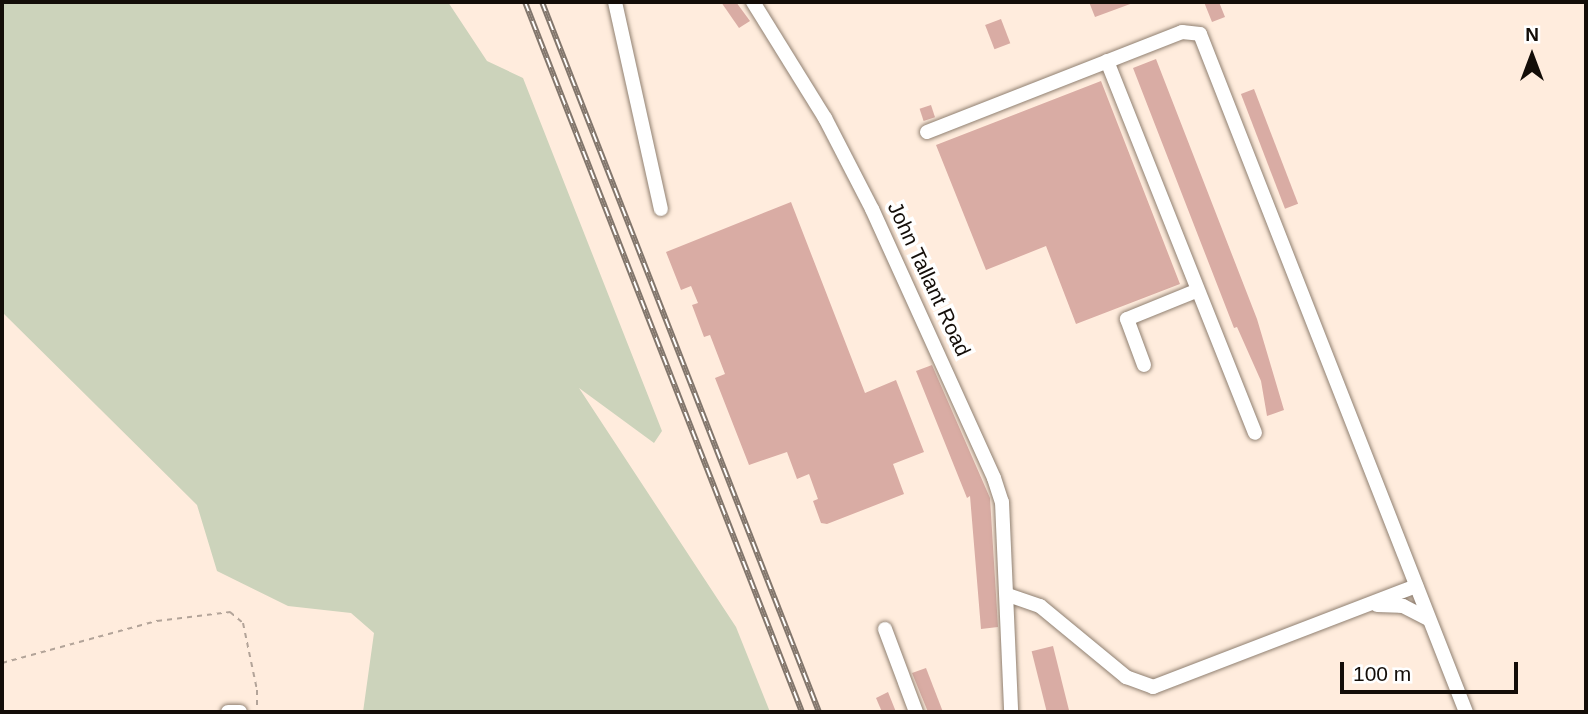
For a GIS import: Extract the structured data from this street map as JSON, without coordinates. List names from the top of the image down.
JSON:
{
  "streets": {
    "street": ["John Tallant Road"]
  },
  "scale_bar": "100 m",
  "north": "top"
}
